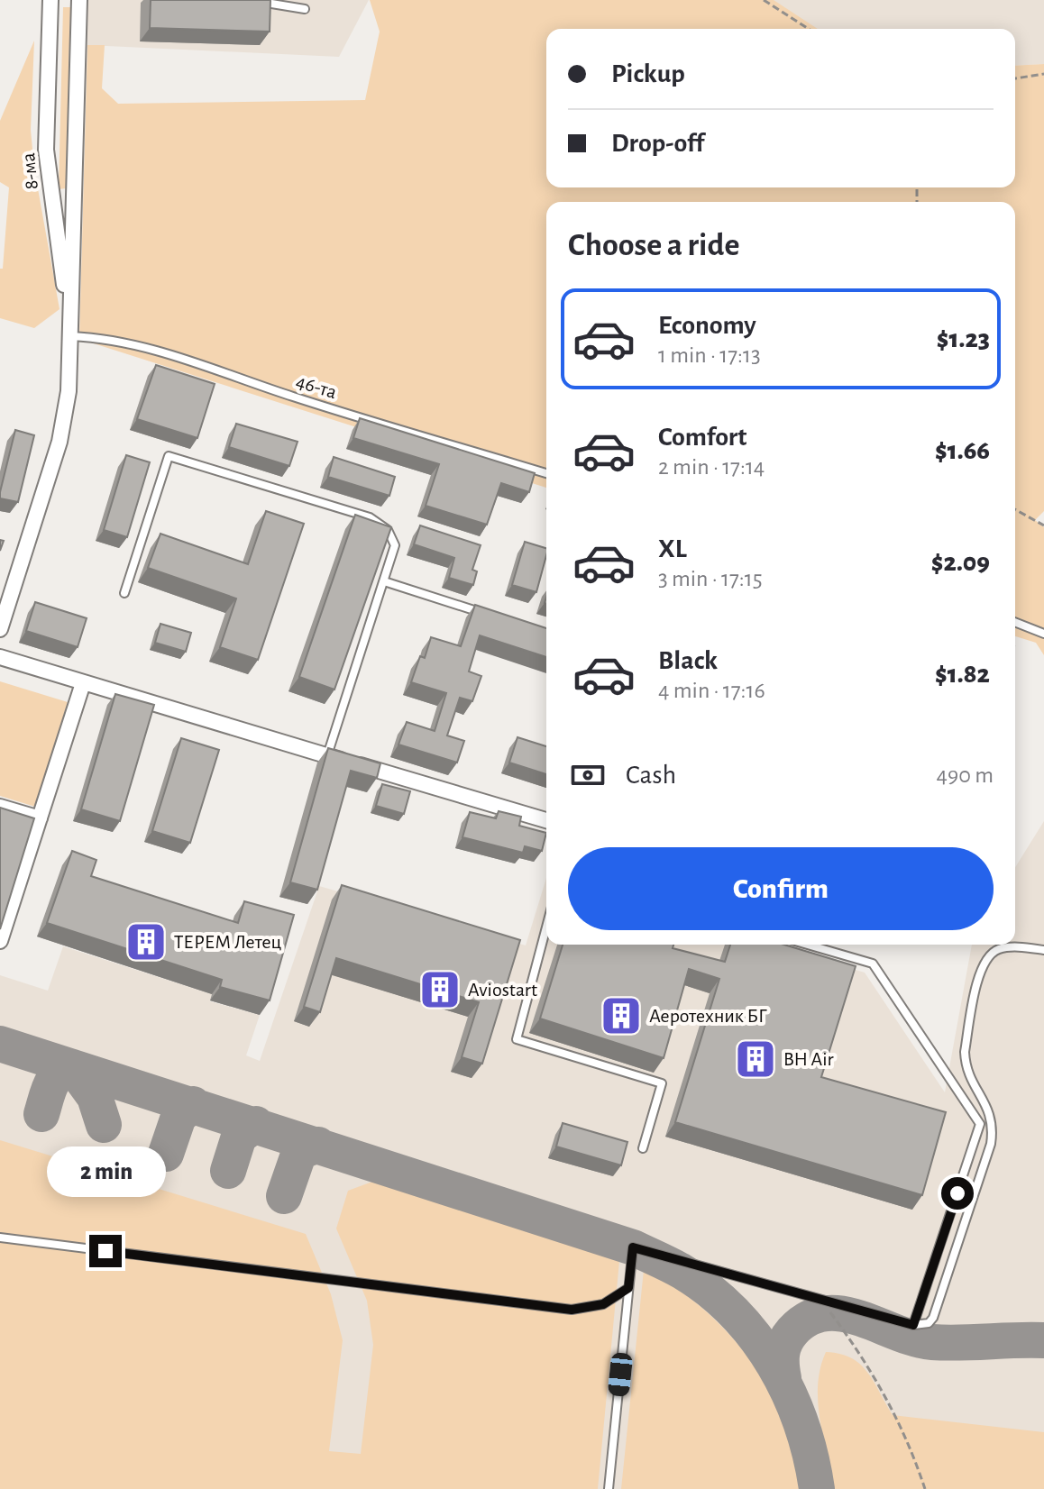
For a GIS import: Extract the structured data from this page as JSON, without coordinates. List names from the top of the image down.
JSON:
{
  "streets": {
    "street": ["8-ма"],
    "lane": ["46-та"]
  },
  "crossings": [
    ["8-ма", "46-та"]
  ],
  "places": {
    "building": [
      "ТЕРЕМ Летец",
      "Aviostart",
      "Аеротехник БГ",
      "BH Air"
    ]
  },
  "page": {
    "banner": ["Pickup", "Drop-off"],
    "heading": "Choose a ride",
    "list": [
      {
        "name": "Economy",
        "note": "1 min · 17:13",
        "value": "$1.23"
      },
      {
        "name": "Comfort",
        "note": "2 min · 17:14",
        "value": "$1.66"
      },
      {
        "name": "XL",
        "note": "3 min · 17:15",
        "value": "$2.09"
      },
      {
        "name": "Black",
        "note": "4 min · 17:16",
        "value": "$1.82"
      }
    ],
    "pay": ["Cash", "490 m"],
    "buttons": "Confirm",
    "bubble": "2 min"
  }
}
